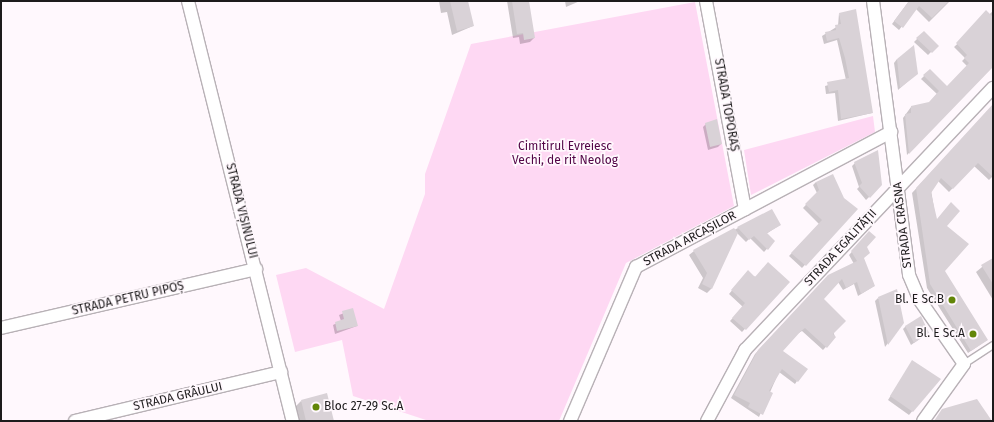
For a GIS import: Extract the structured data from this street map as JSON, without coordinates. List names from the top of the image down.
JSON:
{
  "streets": {
    "street": [
      "STRADA TOPORAȘ",
      "STRADA VIȘINULUI",
      "STRADA CRASNA",
      "STRADA ARCAȘILOR",
      "STRADA EGALITĂȚII",
      "STRADA PETRU PIPOȘ",
      "STRADA GRÂULUI"
    ]
  },
  "crossings": [
    ["STRADA TOPORAȘ", "STRADA ARCAȘILOR"],
    ["STRADA VIȘINULUI", "STRADA PETRU PIPOȘ"],
    ["STRADA VIȘINULUI", "STRADA GRÂULUI"],
    ["STRADA CRASNA", "STRADA ARCAȘILOR"],
    ["STRADA CRASNA", "STRADA EGALITĂȚII"]
  ],
  "parks": ["Cimitirul Evreiesc Vechi, de rit Neolog"],
  "places": ["Bl. E Sc.B", "Bl. E Sc.A", "Bloc 27-29 Sc.A"]
}
